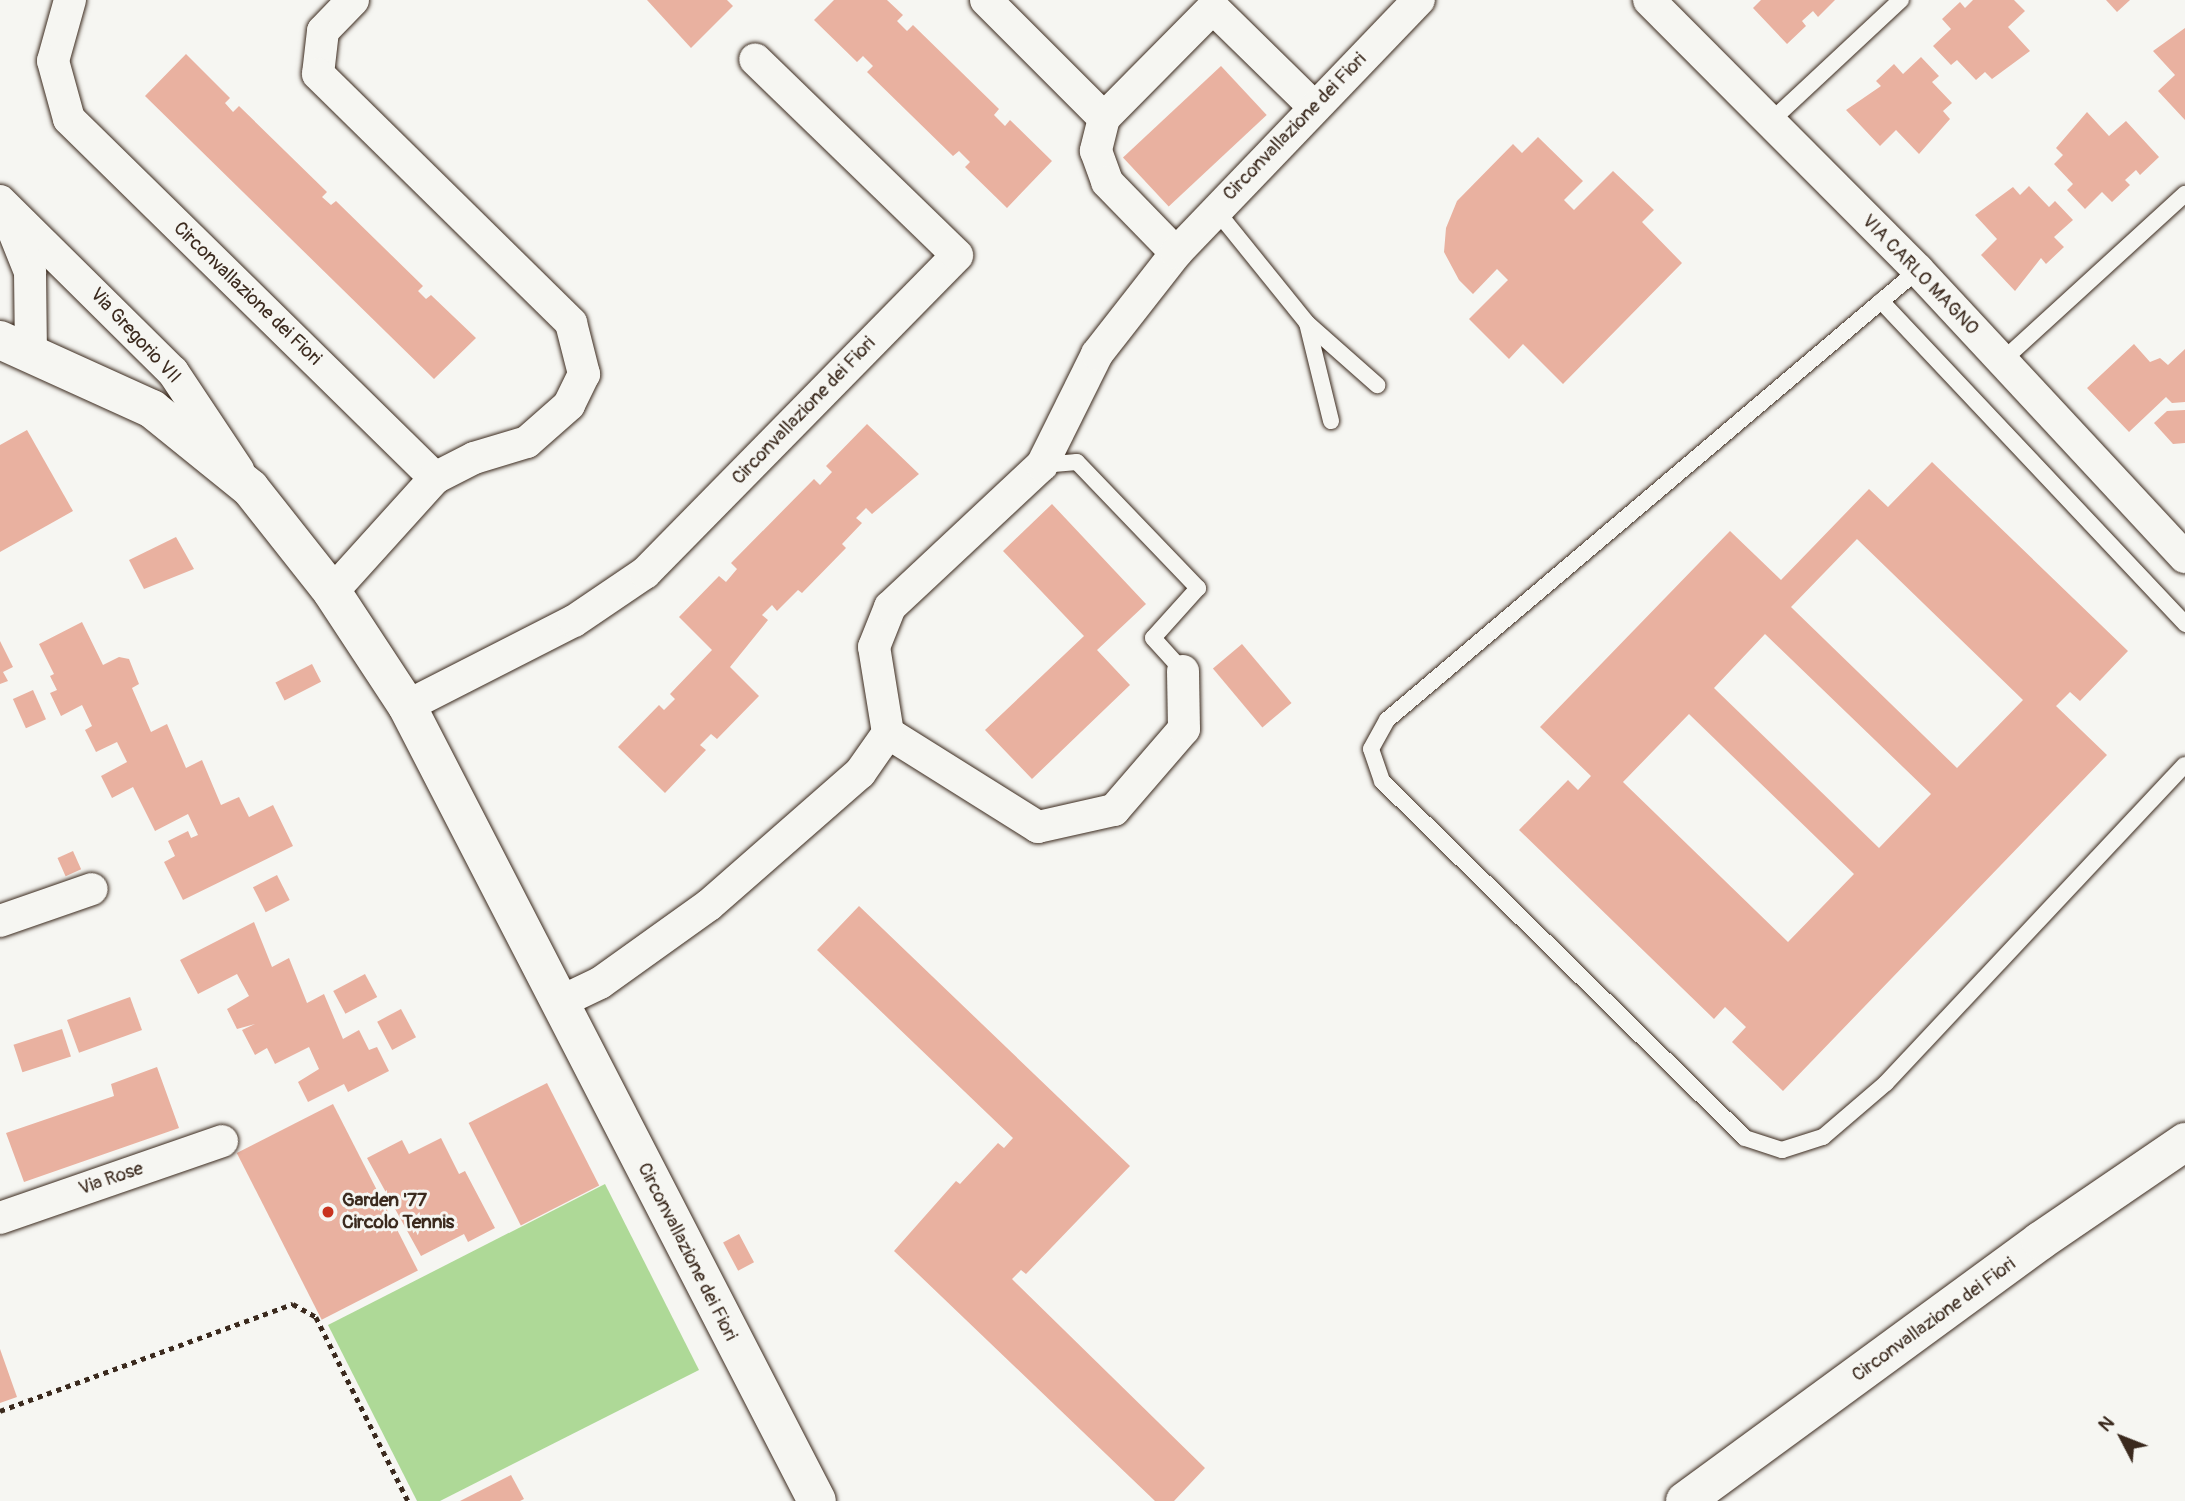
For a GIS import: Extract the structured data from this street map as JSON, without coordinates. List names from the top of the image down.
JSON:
{
  "streets": {
    "street": [
      "Circonvallazione dei Fiori",
      "VIA CARLO MAGNO",
      "Via Gregorio VII",
      "Via Rose"
    ]
  },
  "crossings": [
    ["Circonvallazione dei Fiori", "Via Gregorio VII"]
  ],
  "places": ["Garden '77 Circolo Tennis"],
  "north": "top left"
}
